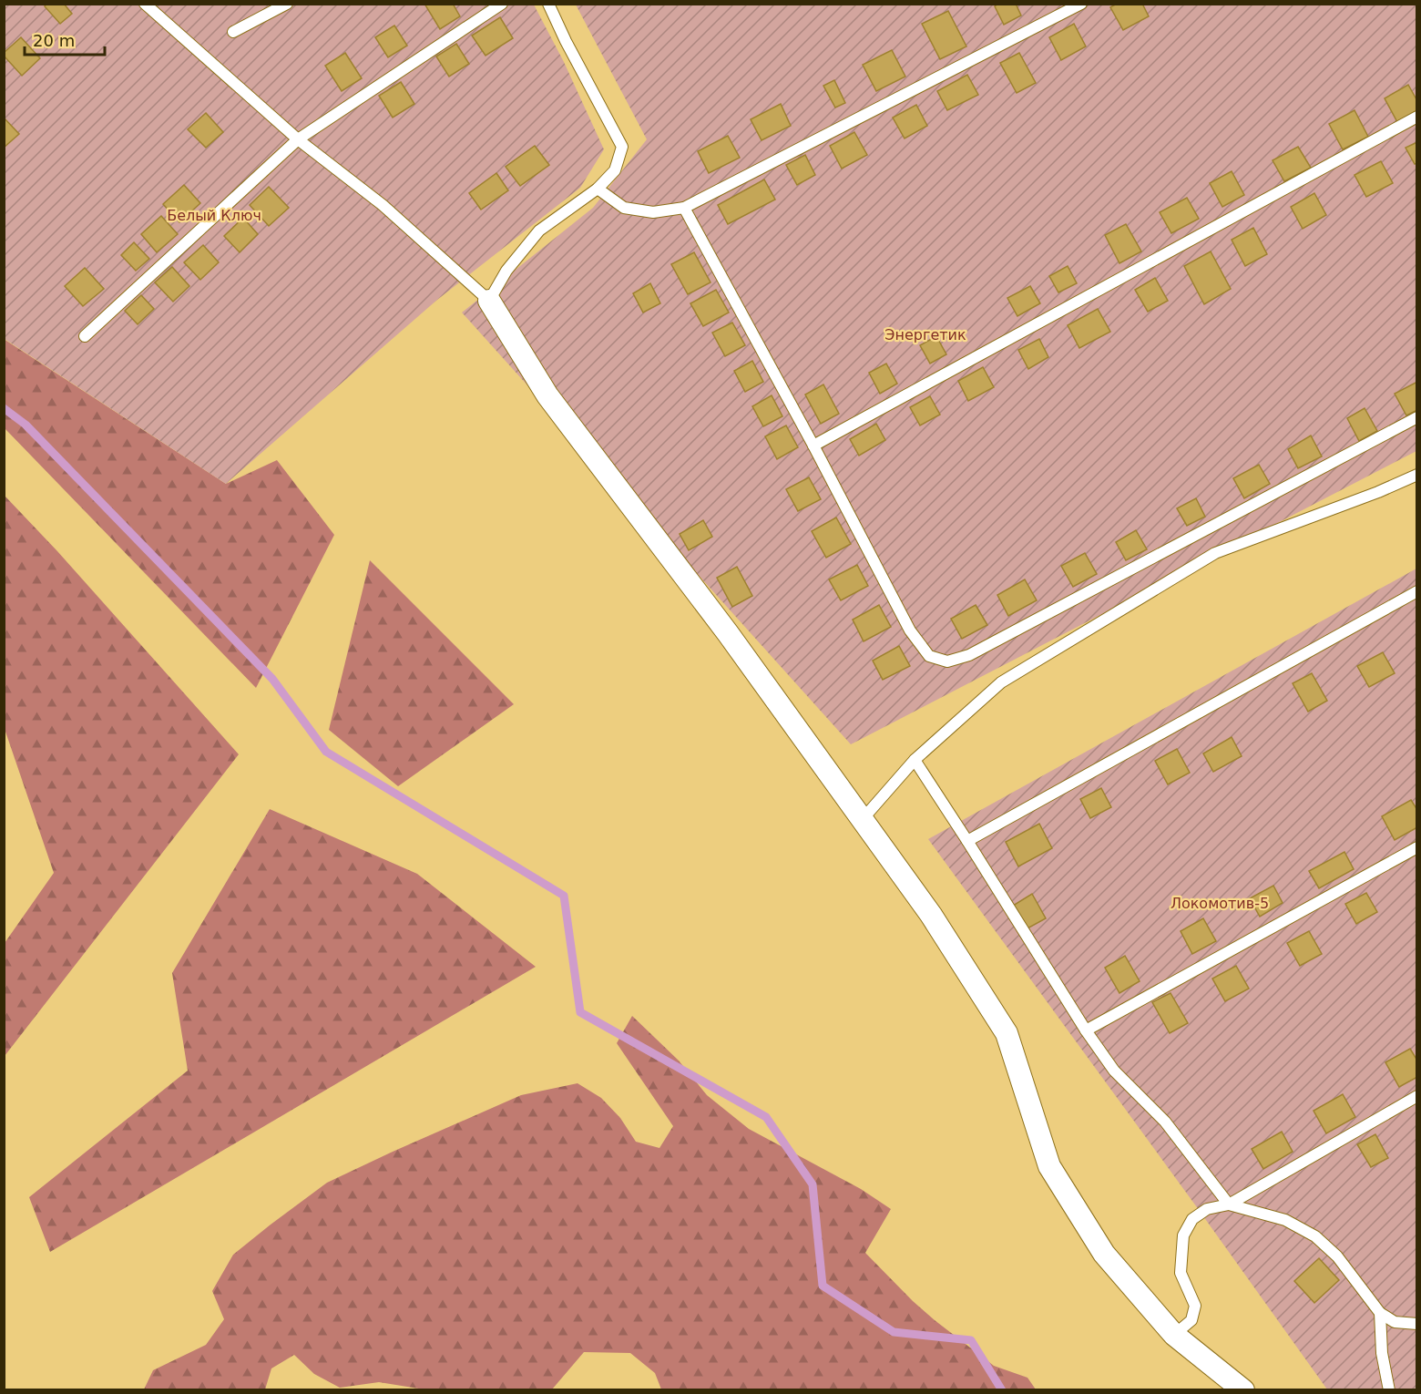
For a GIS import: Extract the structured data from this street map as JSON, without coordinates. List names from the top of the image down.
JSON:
{
  "parks": ["Белый Ключ", "Энергетик", "Локомотив-5"],
  "scale_bar": "20 m"
}
